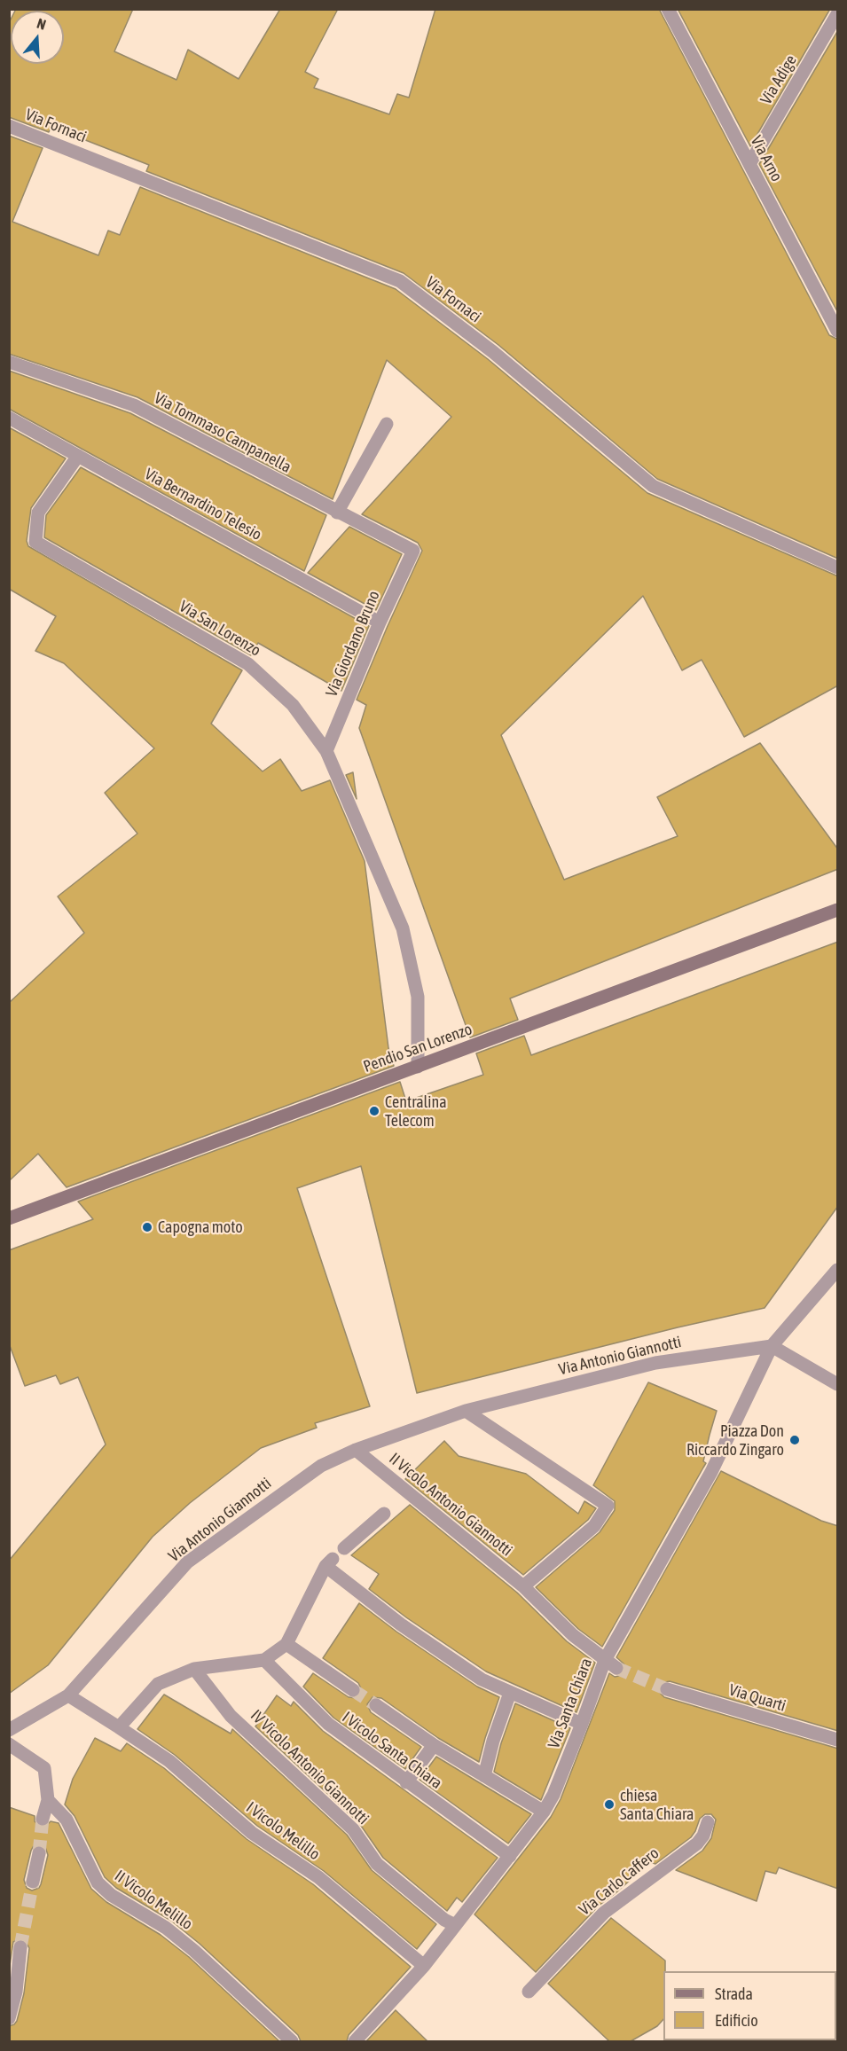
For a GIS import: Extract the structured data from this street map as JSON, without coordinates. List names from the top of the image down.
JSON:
{
  "streets": {
    "street": [
      "Via Adige",
      "Via Fornaci",
      "Via Arno",
      "Via Tommaso Campanella",
      "Via Bernardino Telesio",
      "Via San Lorenzo",
      "Via Giordano Bruno",
      "Pendio San Lorenzo",
      "Via Antonio Giannotti",
      "II Vicolo Antonio Giannotti",
      "Via Quarti",
      "Via Santa Chiara",
      "I Vicolo Santa Chiara",
      "IV Vicolo Antonio Giannotti",
      "I Vicolo Melillo",
      "Via Carlo Caffero",
      "II Vicolo Melillo"
    ]
  },
  "crossings": [
    ["Via Adige", "Via Arno"],
    ["Via Tommaso Campanella", "Via Giordano Bruno"],
    ["Via Bernardino Telesio", "Via San Lorenzo"],
    ["Via Bernardino Telesio", "Via Giordano Bruno"],
    ["Via San Lorenzo", "Via Giordano Bruno"],
    ["Via San Lorenzo", "Pendio San Lorenzo"],
    ["Via Antonio Giannotti", "II Vicolo Antonio Giannotti"],
    ["Via Antonio Giannotti", "Via Santa Chiara"],
    ["II Vicolo Antonio Giannotti", "Via Santa Chiara"],
    ["Via Santa Chiara", "I Vicolo Santa Chiara"],
    ["Via Santa Chiara", "IV Vicolo Antonio Giannotti"],
    ["Via Santa Chiara", "I Vicolo Melillo"]
  ],
  "places": [
    "Centralina Telecom",
    "Capogna moto",
    "Piazza Don Riccardo Zingaro",
    "chiesa Santa Chiara"
  ],
  "legend": ["Strada", "Edificio"],
  "north": "top"
}
